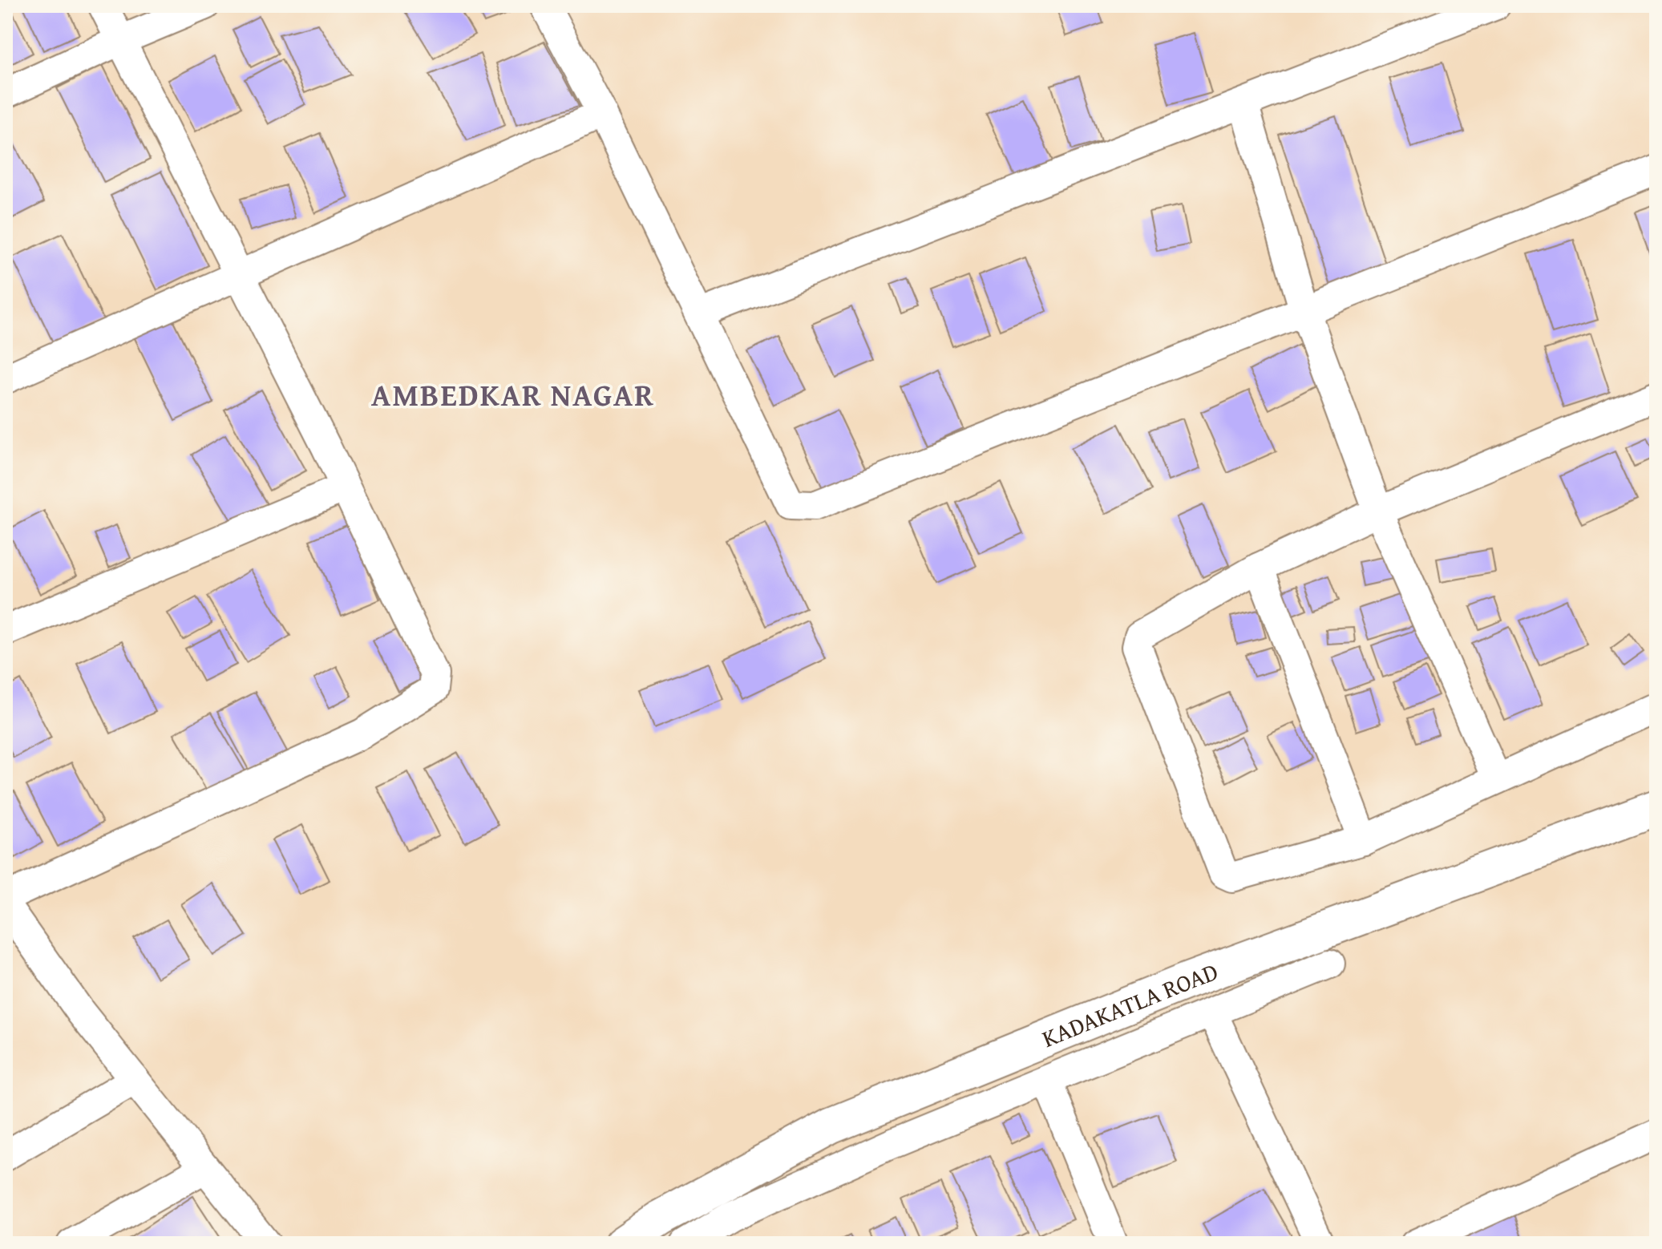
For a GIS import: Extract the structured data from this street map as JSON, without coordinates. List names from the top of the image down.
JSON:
{
  "streets": {
    "street": ["KADAKATLA ROAD"]
  },
  "districts": ["AMBEDKAR NAGAR"]
}
